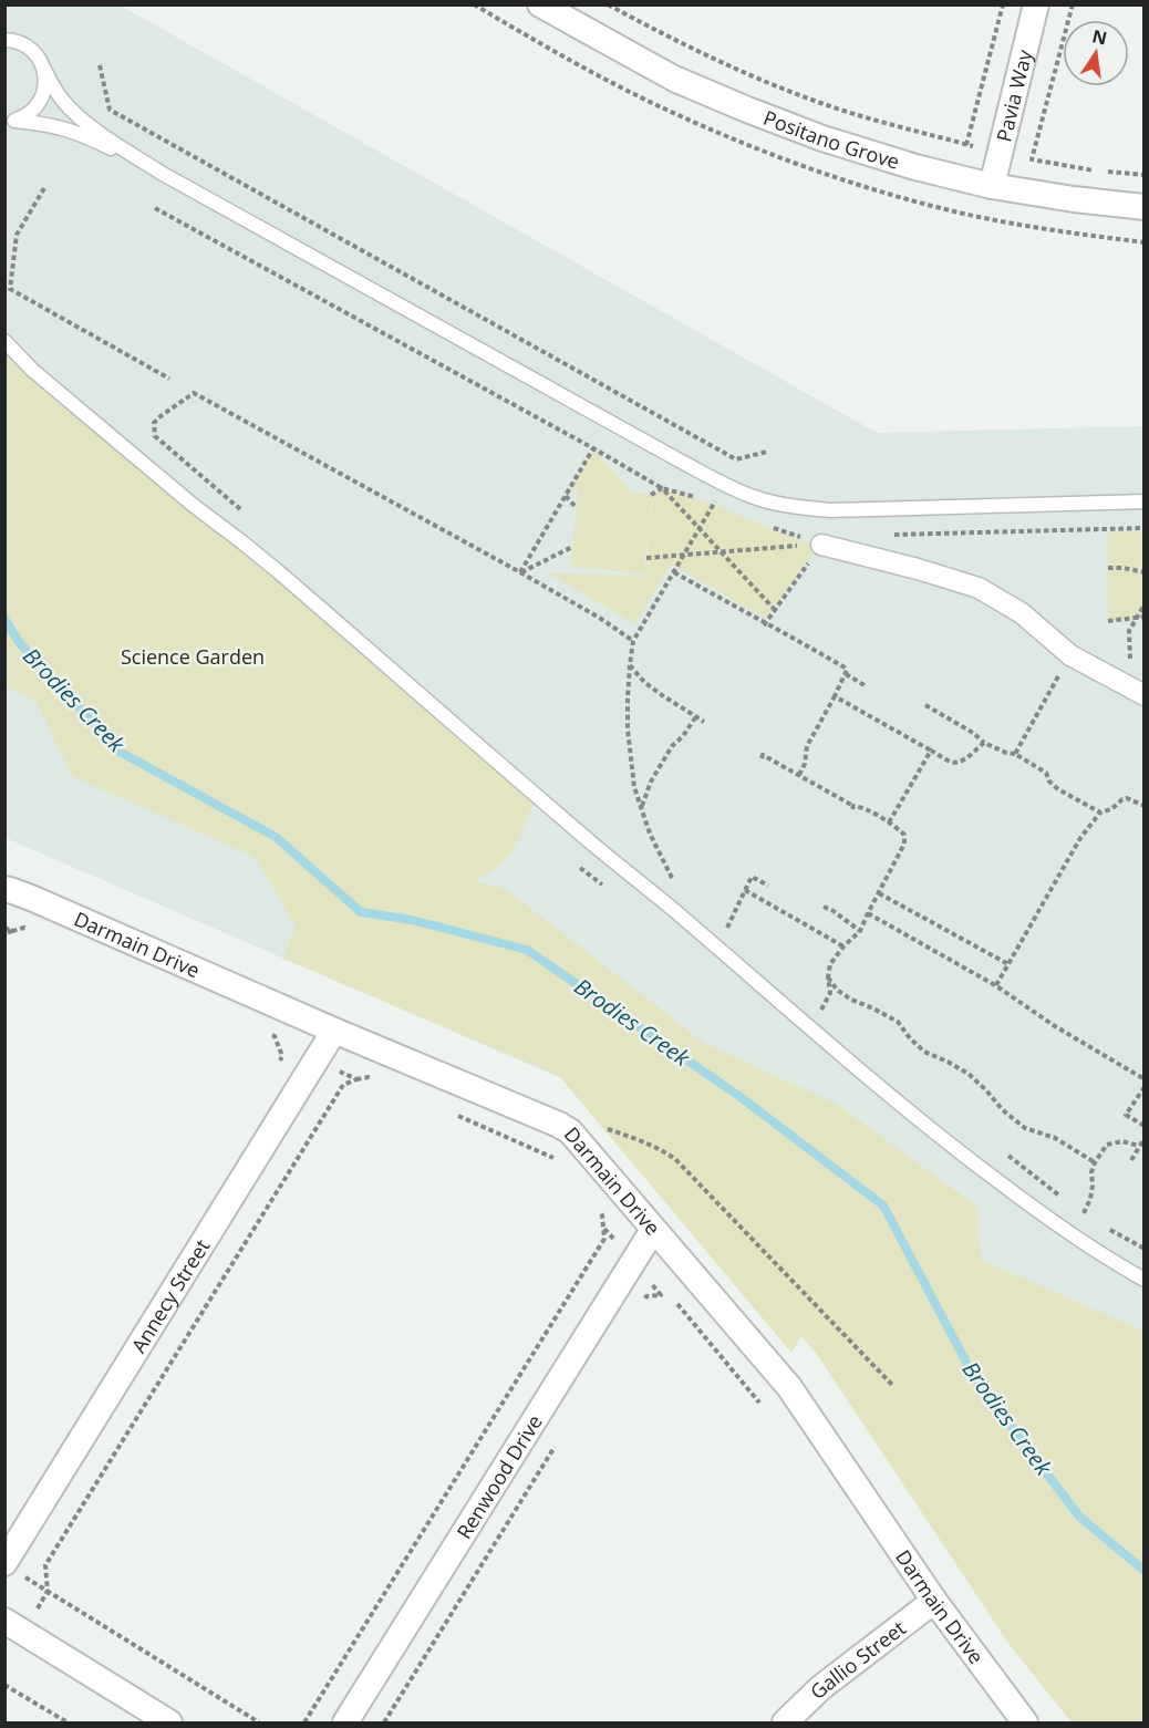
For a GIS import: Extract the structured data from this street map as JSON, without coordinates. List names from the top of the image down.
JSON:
{
  "streets": {
    "street": [
      "Pavia Way",
      "Positano Grove",
      "Darmain Drive",
      "Annecy Street",
      "Renwood Drive",
      "Gallio Street"
    ]
  },
  "crossings": [
    ["Pavia Way", "Positano Grove"],
    ["Darmain Drive", "Annecy Street"],
    ["Darmain Drive", "Renwood Drive"],
    ["Darmain Drive", "Gallio Street"]
  ],
  "water": ["Brodies Creek"],
  "parks": ["Science Garden"],
  "north": "top"
}
